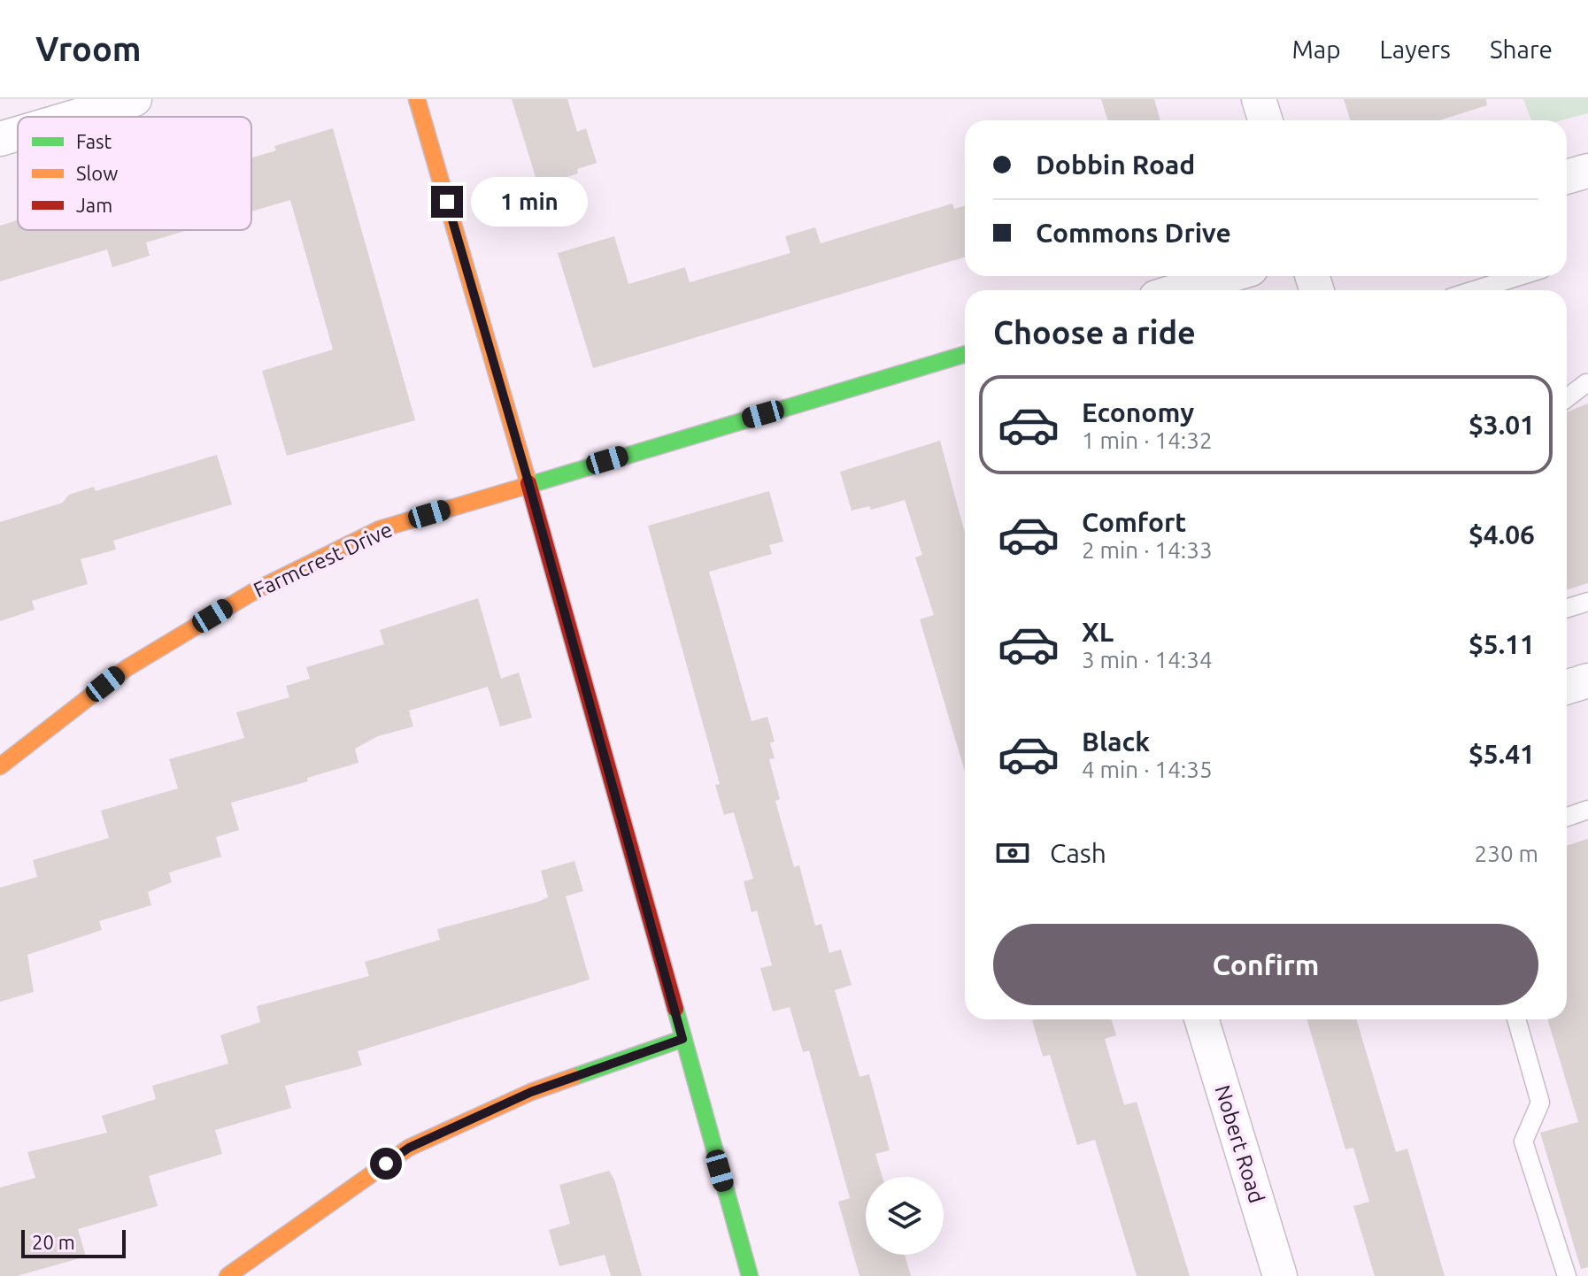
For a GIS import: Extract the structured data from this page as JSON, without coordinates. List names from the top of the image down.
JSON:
{
  "streets": {
    "street": ["Farmcrest Drive", "Nobert Road"]
  },
  "legend": ["Fast", "Slow", "Jam"],
  "scale_bar": "20 m",
  "page": {
    "header": "Vroom",
    "nav": ["Map", "Layers", "Share"],
    "banner": ["Dobbin Road", "Commons Drive"],
    "bubble": "1 min",
    "heading": "Choose a ride",
    "list": [
      {
        "name": "Economy",
        "note": "1 min · 14:32",
        "value": "$3.01"
      },
      {
        "name": "Comfort",
        "note": "2 min · 14:33",
        "value": "$4.06"
      },
      {
        "name": "XL",
        "note": "3 min · 14:34",
        "value": "$5.11"
      },
      {
        "name": "Black",
        "note": "4 min · 14:35",
        "value": "$5.41"
      }
    ],
    "pay": ["Cash", "230 m"],
    "buttons": "Confirm",
    "scale": "20 m"
  }
}
